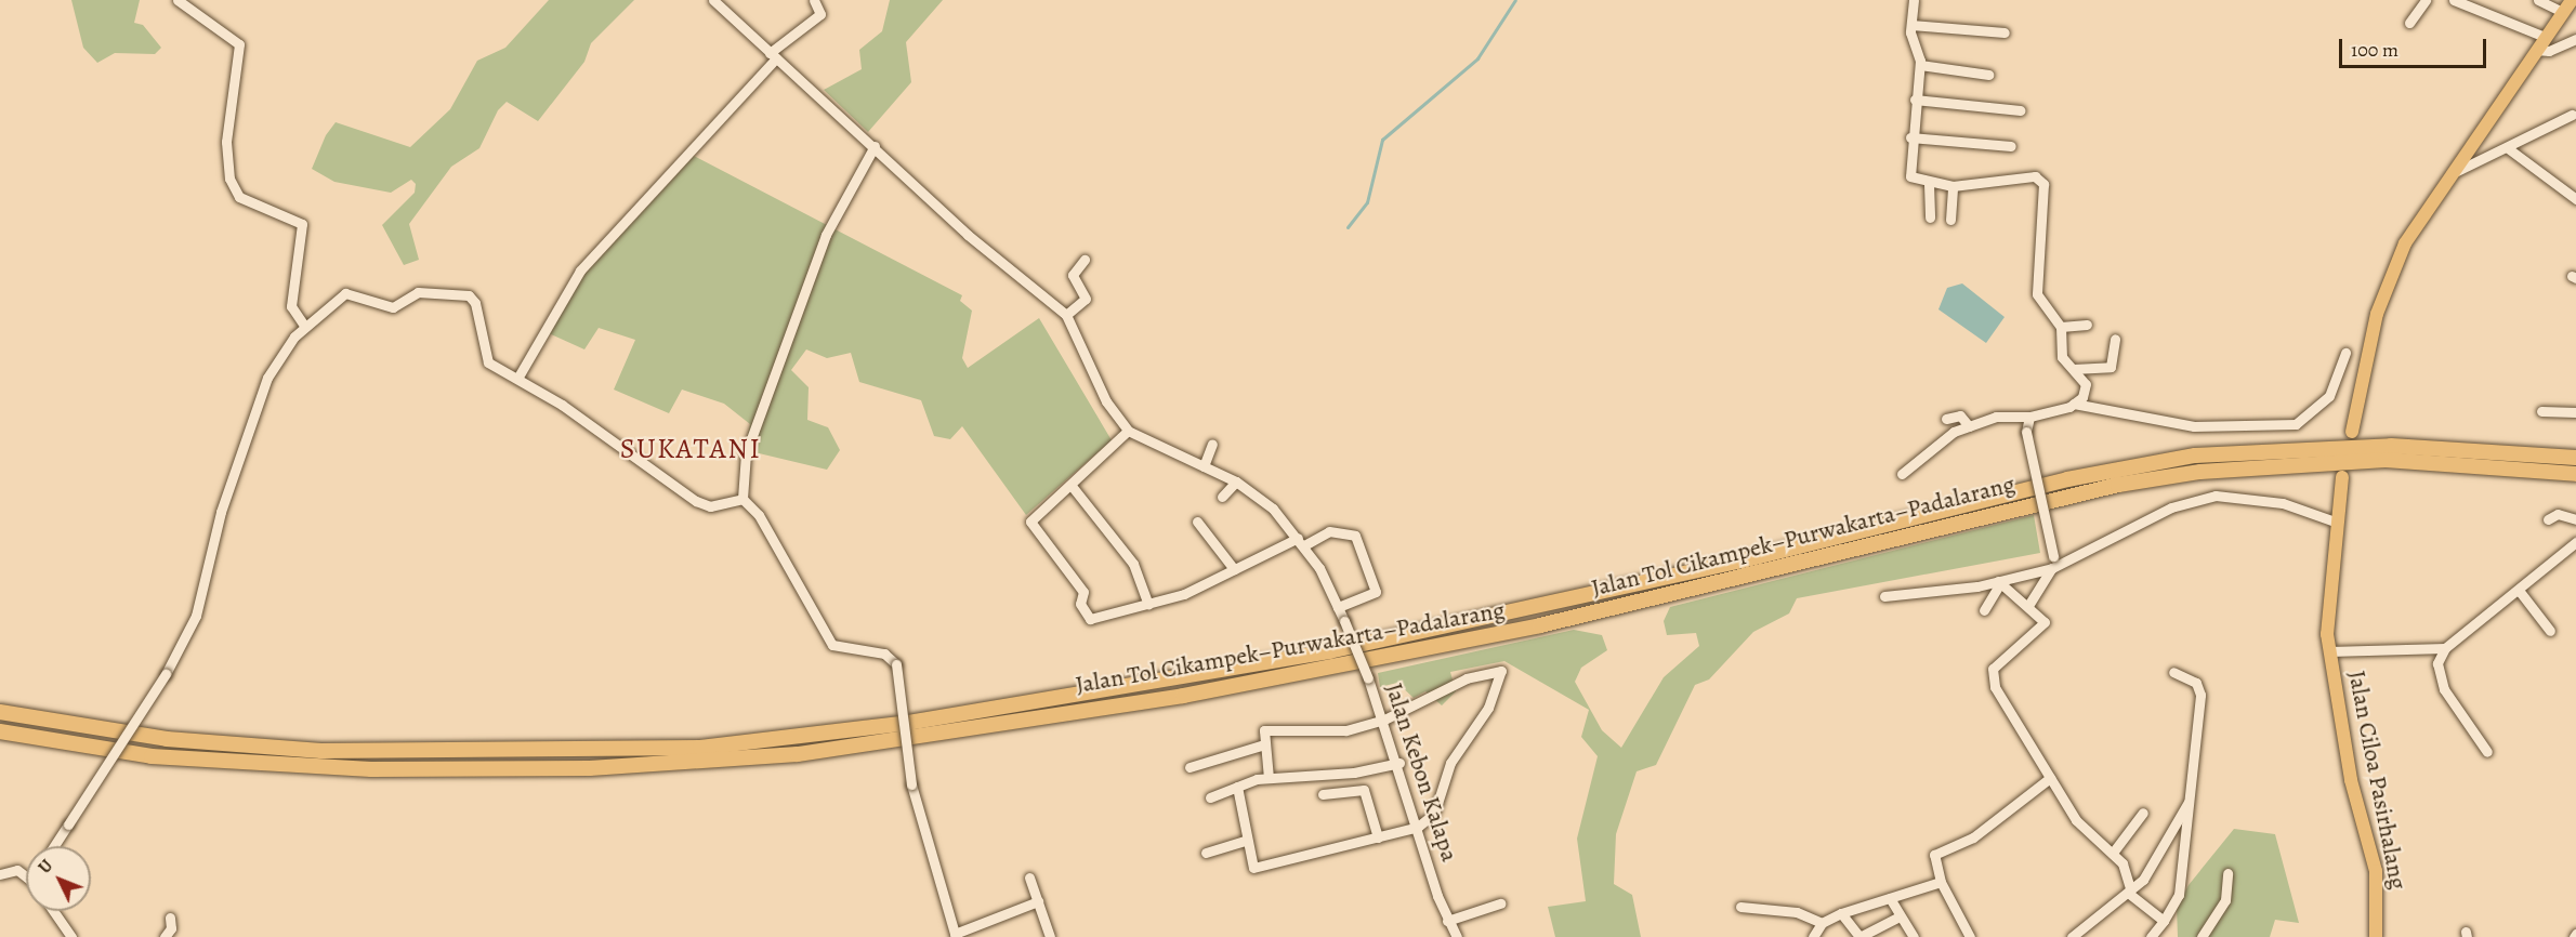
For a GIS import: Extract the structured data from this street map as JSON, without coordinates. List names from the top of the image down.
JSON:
{
  "streets": {
    "highway": ["Jalan Tol Cikampek–Purwakarta–Padalarang"],
    "main road": ["Jalan Ciloa Pasirhalang"],
    "street": ["Jalan Kebon Kalapa"]
  },
  "districts": ["SUKATANI"],
  "scale_bar": "100 m",
  "north": "top left"
}
